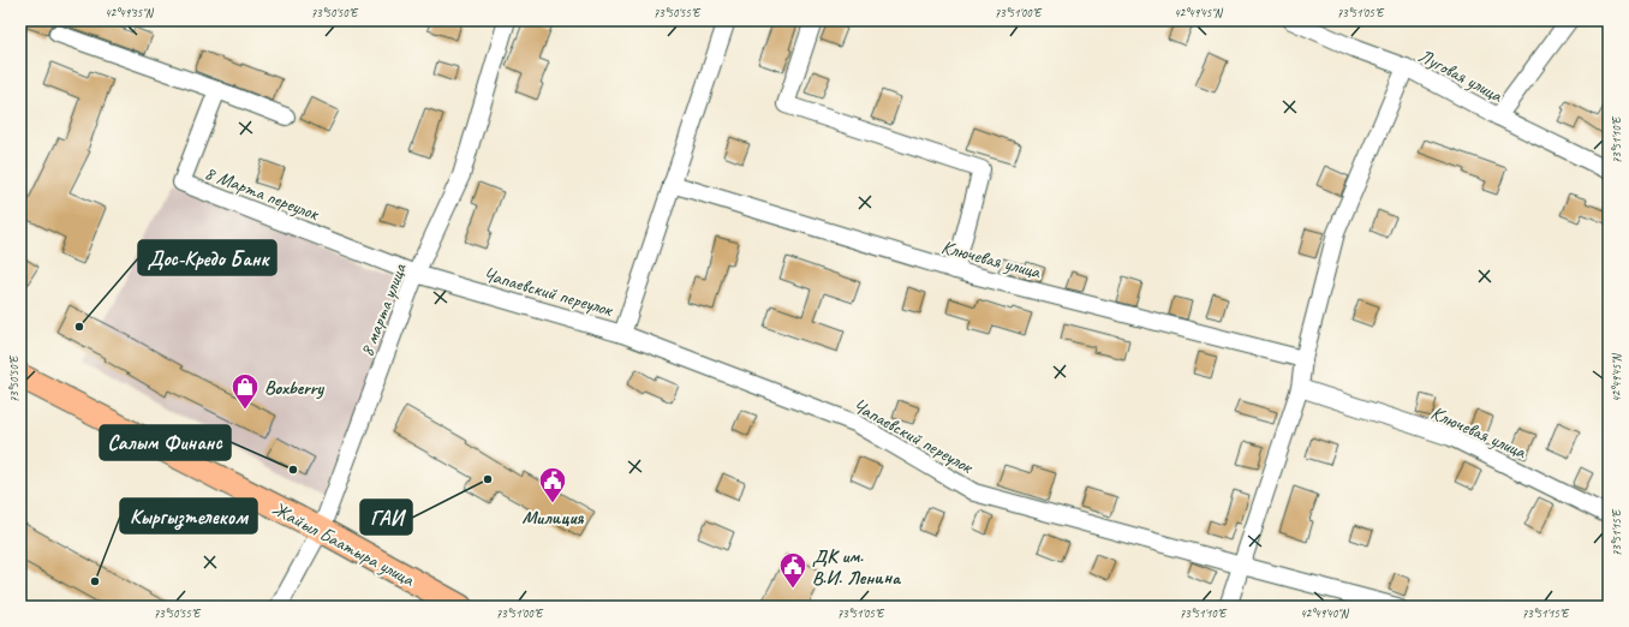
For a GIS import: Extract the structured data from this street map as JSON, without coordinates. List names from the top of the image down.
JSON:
{
  "streets": {
    "highway": ["Жайыл Баатыра улица"],
    "street": [
      "Луговая улица",
      "8 Марта переулок",
      "Ключевая улица",
      "Чапаевский переулок",
      "8 марта улица"
    ]
  },
  "crossings": [
    ["8 Марта переулок", "Чапаевский переулок"],
    ["8 Марта переулок", "8 марта улица"],
    ["Чапаевский переулок", "8 марта улица"],
    ["8 марта улица", "Жайыл Баатыра улица"]
  ],
  "places": {
    "other": [
      "Дос-Кредо Банк",
      "Салым Финанс",
      "ГАИ",
      "Кыргызтелеком"
    ],
    "shop": ["Boxberry"],
    "public building": ["Милиция", "ДК им. В.И. Ленина"]
  },
  "coordinates": [
    "42°49'35\"N",
    "73°50'50\"E",
    "73°50'55\"E",
    "73°51'00\"E",
    "42°49'45\"N",
    "73°51'05\"E",
    "73°51'10\"E",
    "73°51'15\"E",
    "42°49'40\"N"
  ]
}
